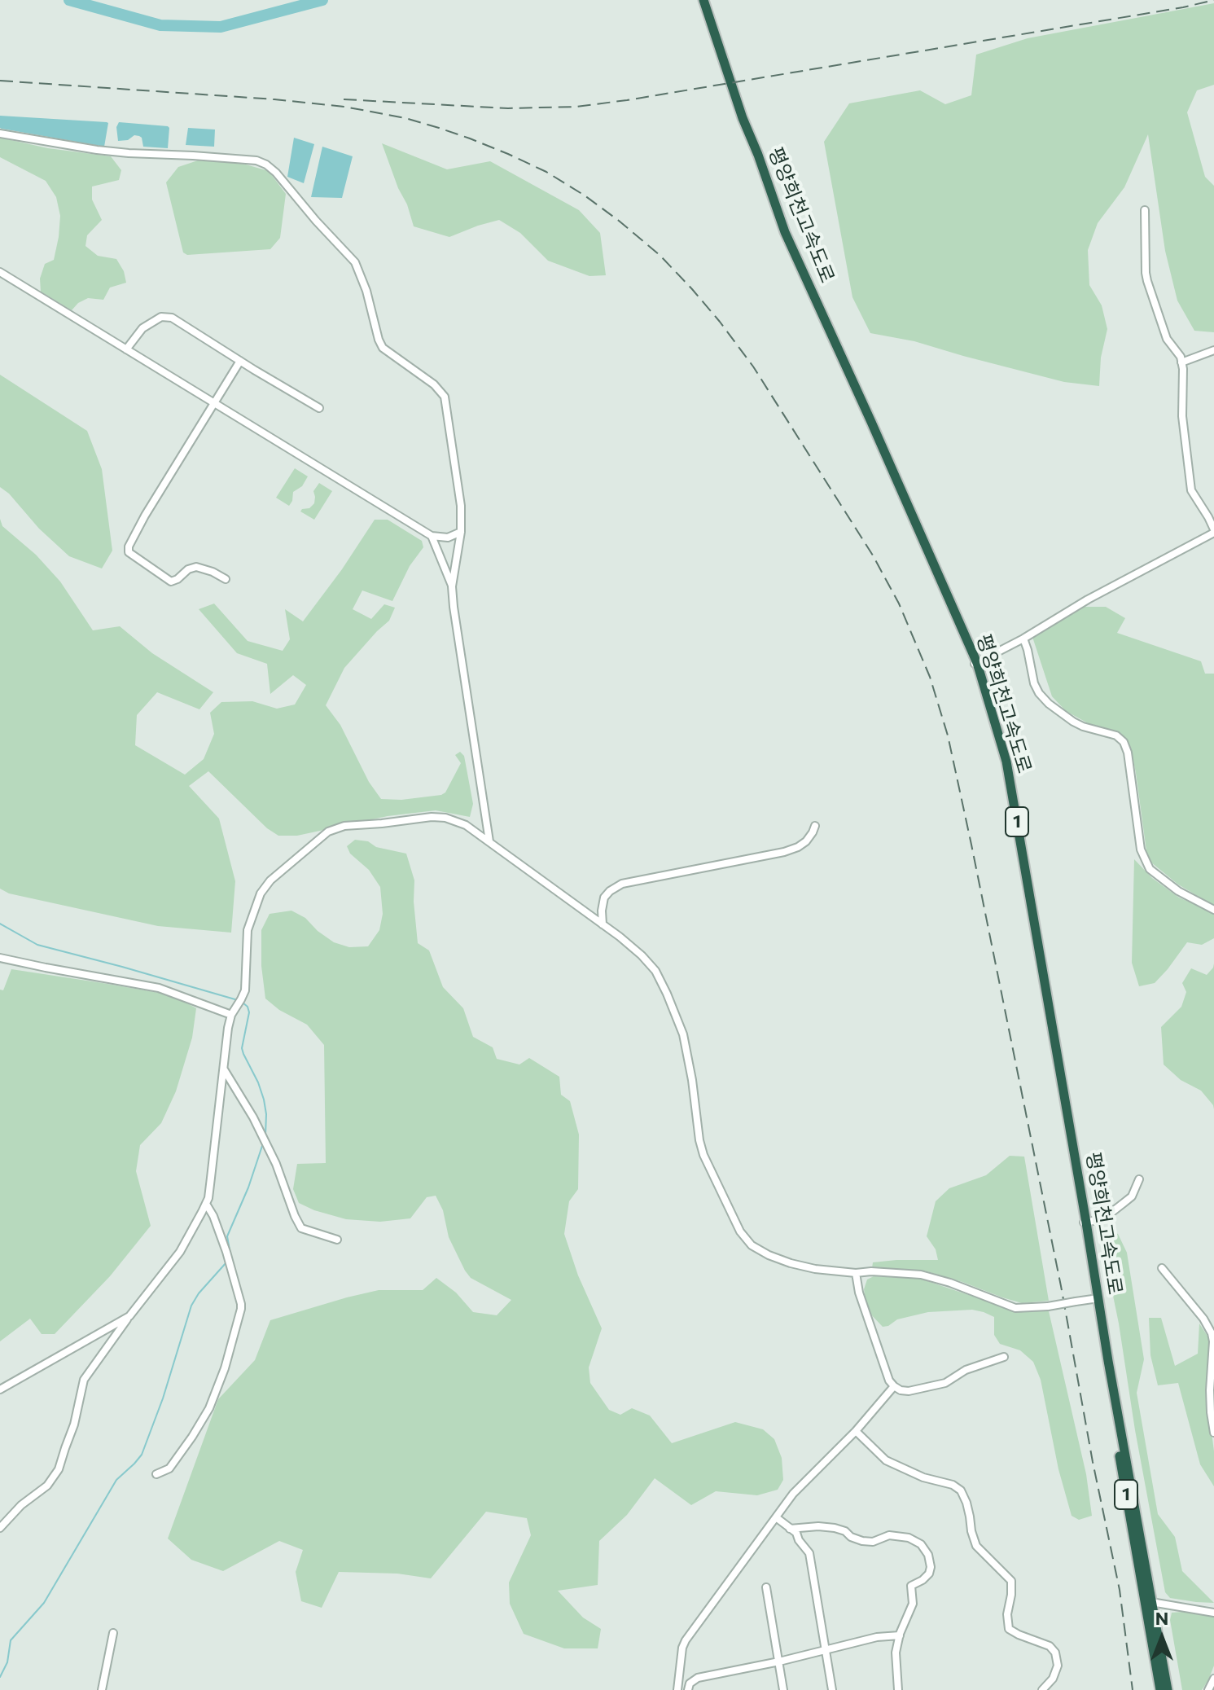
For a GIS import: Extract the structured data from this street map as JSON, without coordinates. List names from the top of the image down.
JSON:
{
  "streets": {
    "highway": ["평양희천고속도로", "1"]
  },
  "north": "top"
}
